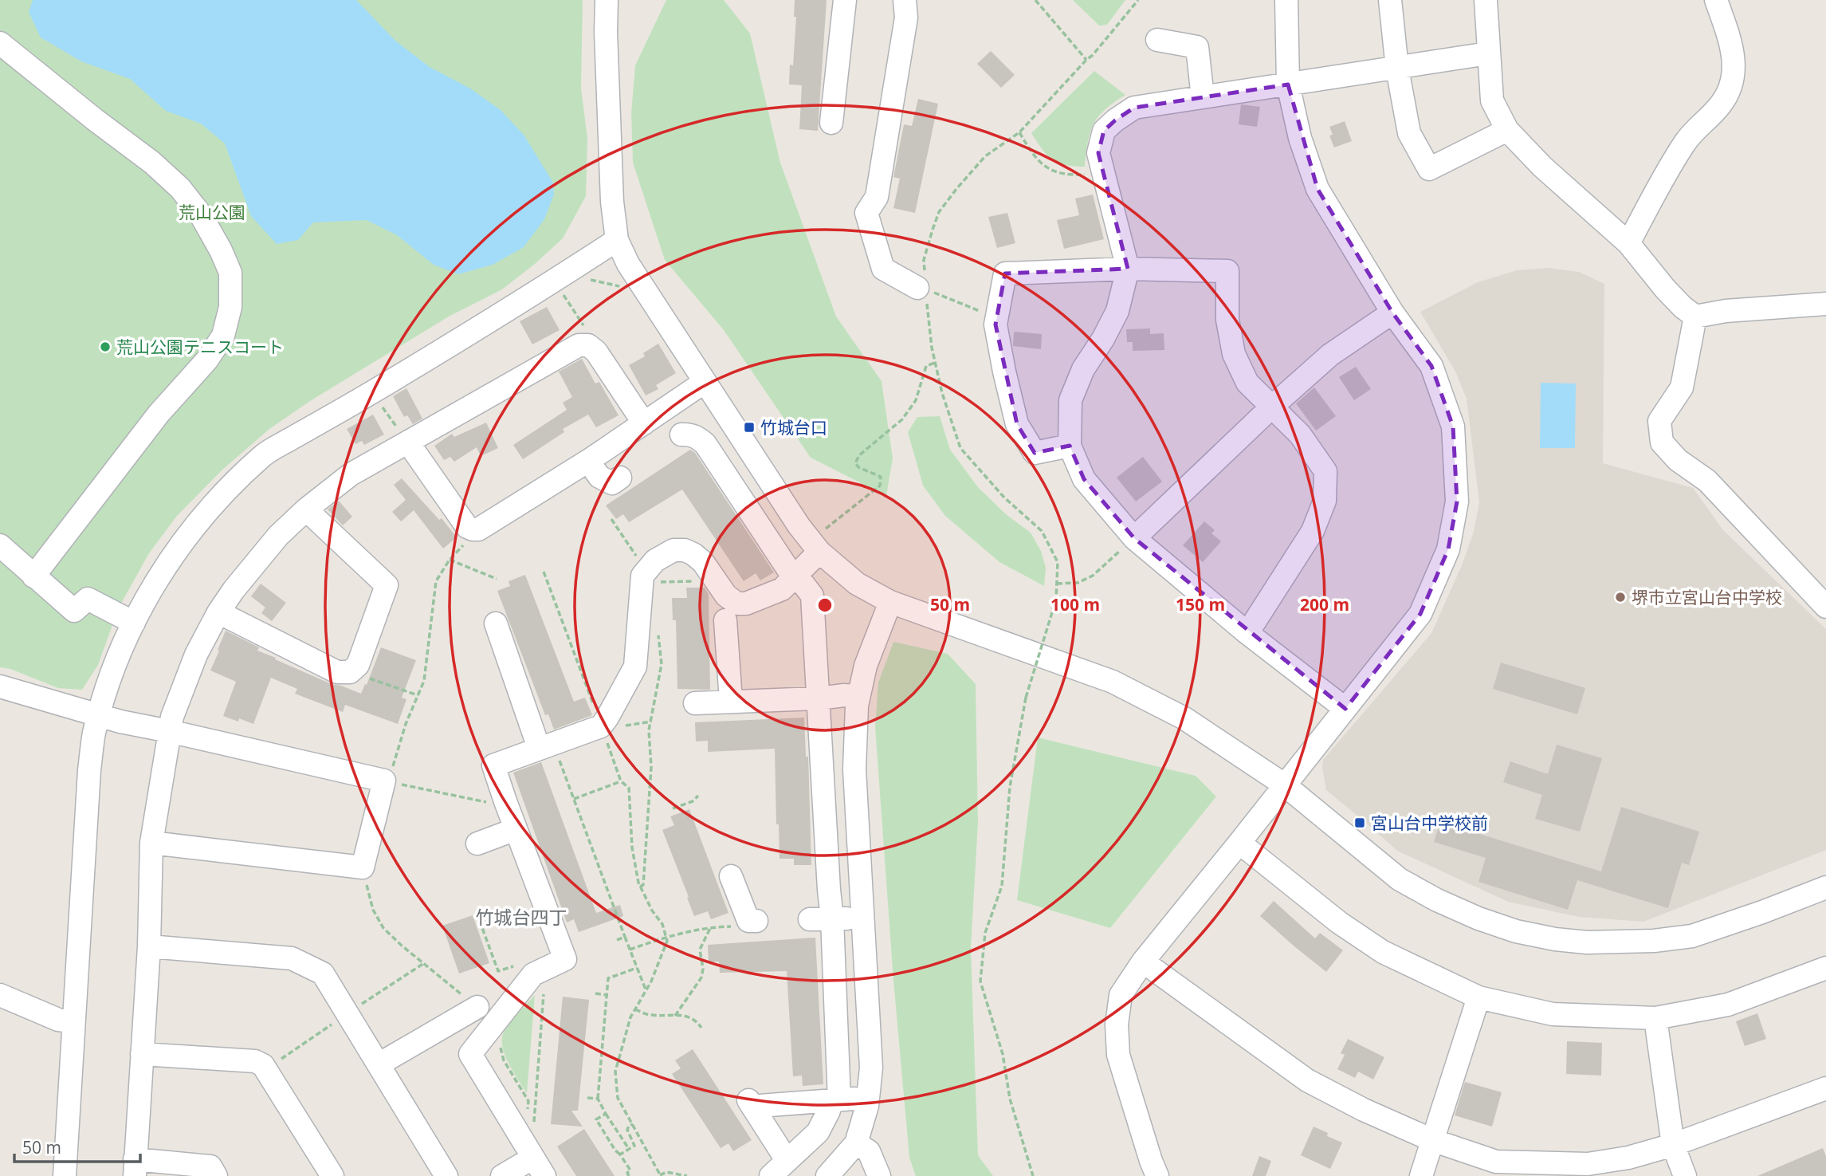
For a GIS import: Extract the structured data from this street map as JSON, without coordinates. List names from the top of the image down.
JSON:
{
  "districts": ["竹城台四丁"],
  "parks": ["荒山公園"],
  "places": {
    "other": ["荒山公園テニスコート", "堺市立宮山台中学校"],
    "transit": ["竹城台口", "宮山台中学校前"]
  },
  "scale_bar": "50 m",
  "rings": [
    "50 m",
    "100 m",
    "150 m",
    "200 m"
  ]
}
